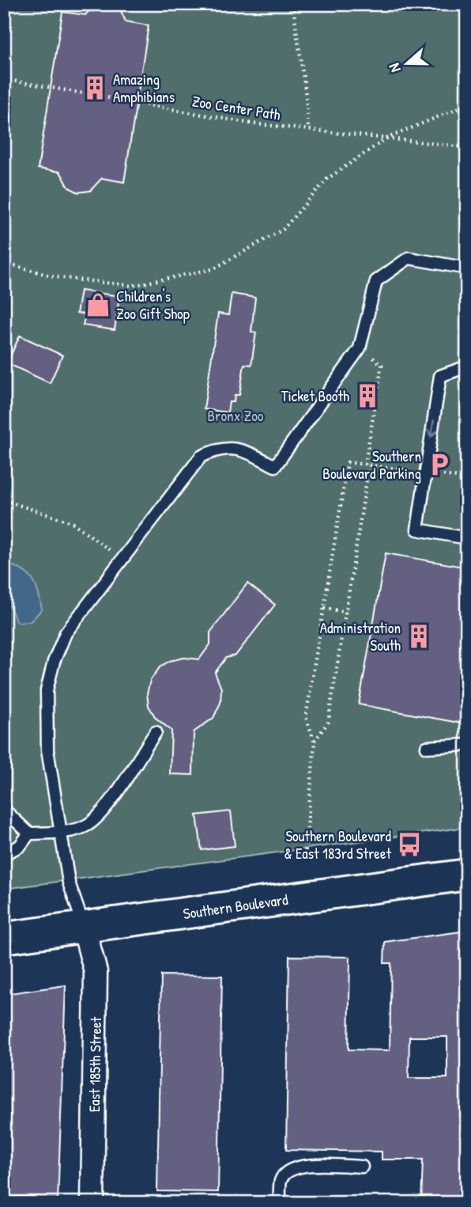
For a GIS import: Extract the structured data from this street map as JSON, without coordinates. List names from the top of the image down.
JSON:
{
  "streets": {
    "main road": ["Southern Boulevard"],
    "street": ["East 185th Street"],
    "path": ["Zoo Center Path"]
  },
  "crossings": [
    ["Southern Boulevard", "East 185th Street"]
  ],
  "parks": ["Bronx Zoo"],
  "places": {
    "building": ["Amazing Amphibians", "Ticket Booth", "Administration South"],
    "shop": ["Children's Zoo Gift Shop"],
    "parking": ["Southern Boulevard Parking"],
    "bus stop": ["Southern Boulevard & East 183rd Street"]
  },
  "north": "left"
}
